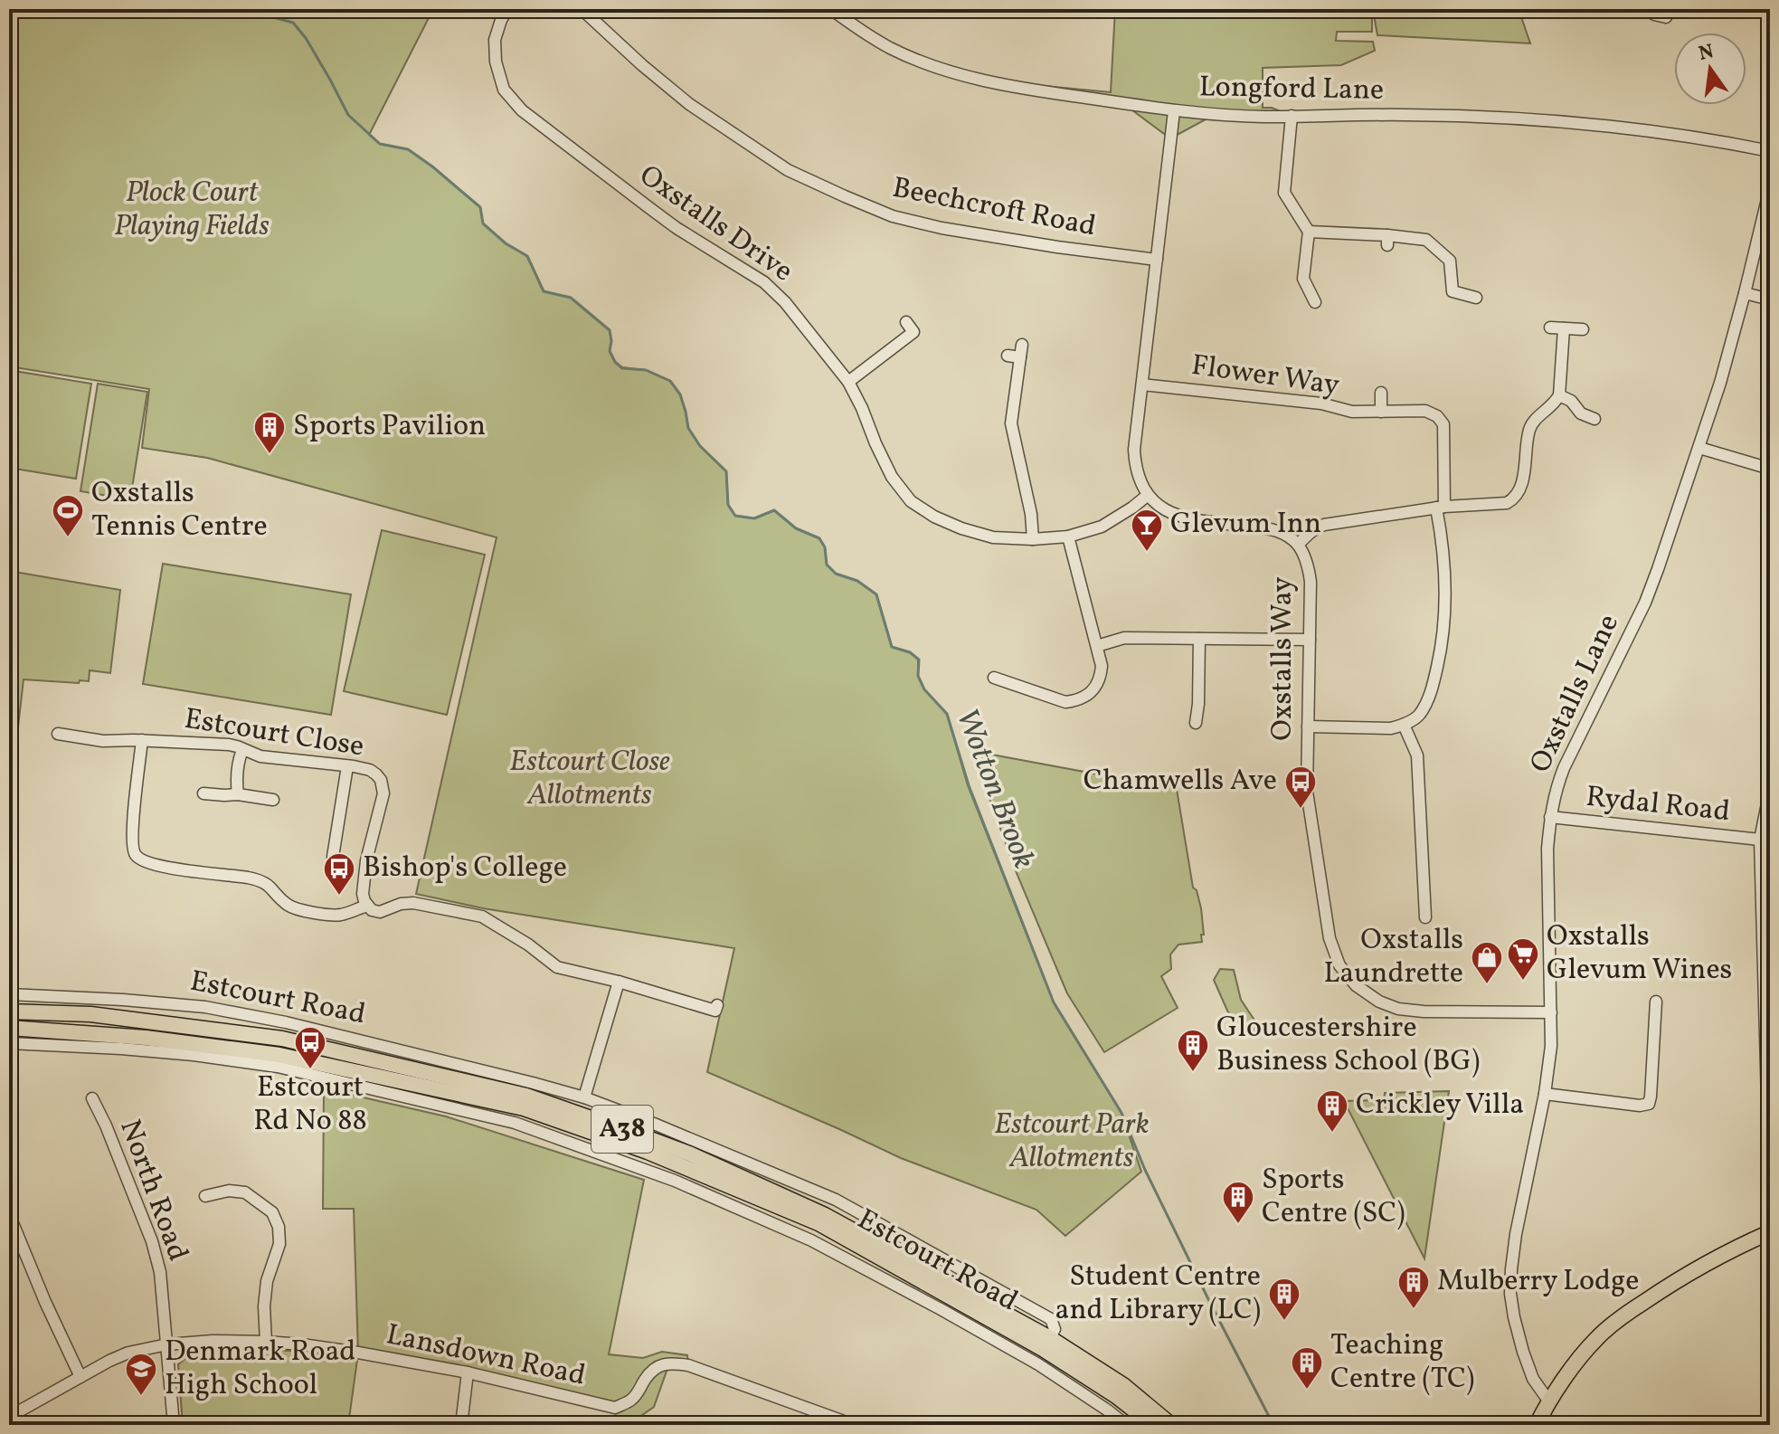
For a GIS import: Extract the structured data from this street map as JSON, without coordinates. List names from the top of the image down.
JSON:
{
  "streets": {
    "main road": ["Estcourt Road", "A38"],
    "street": [
      "Longford Lane",
      "Beechcroft Road",
      "Oxstalls Drive",
      "Flower Way",
      "Oxstalls Way",
      "Oxstalls Lane",
      "Estcourt Close",
      "Rydal Road",
      "North Road",
      "Lansdown Road"
    ]
  },
  "crossings": [
    ["Oxstalls Drive", "Oxstalls Way"],
    ["Oxstalls Way", "Oxstalls Lane"],
    ["Oxstalls Lane", "Rydal Road"],
    ["North Road", "Lansdown Road"]
  ],
  "water": ["Wotton Brook"],
  "parks": ["Plock Court Playing Fields", "Estcourt Close Allotments", "Estcourt Park Allotments"],
  "places": {
    "building": [
      "Sports Pavilion",
      "Gloucestershire Business School (BG)",
      "Crickley Villa",
      "Sports Centre (SC)",
      "Mulberry Lodge",
      "Student Centre and Library (LC)",
      "Teaching Centre (TC)"
    ],
    "sports": ["Oxstalls Tennis Centre"],
    "bar": ["Glevum Inn"],
    "bus stop": ["Chamwells Ave", "Bishop's College", "Estcourt Rd No 88"],
    "supermarket": ["Oxstalls Glevum Wines"],
    "shop": ["Oxstalls Laundrette"],
    "school or university": ["Denmark Road High School"]
  },
  "north": "top"
}
